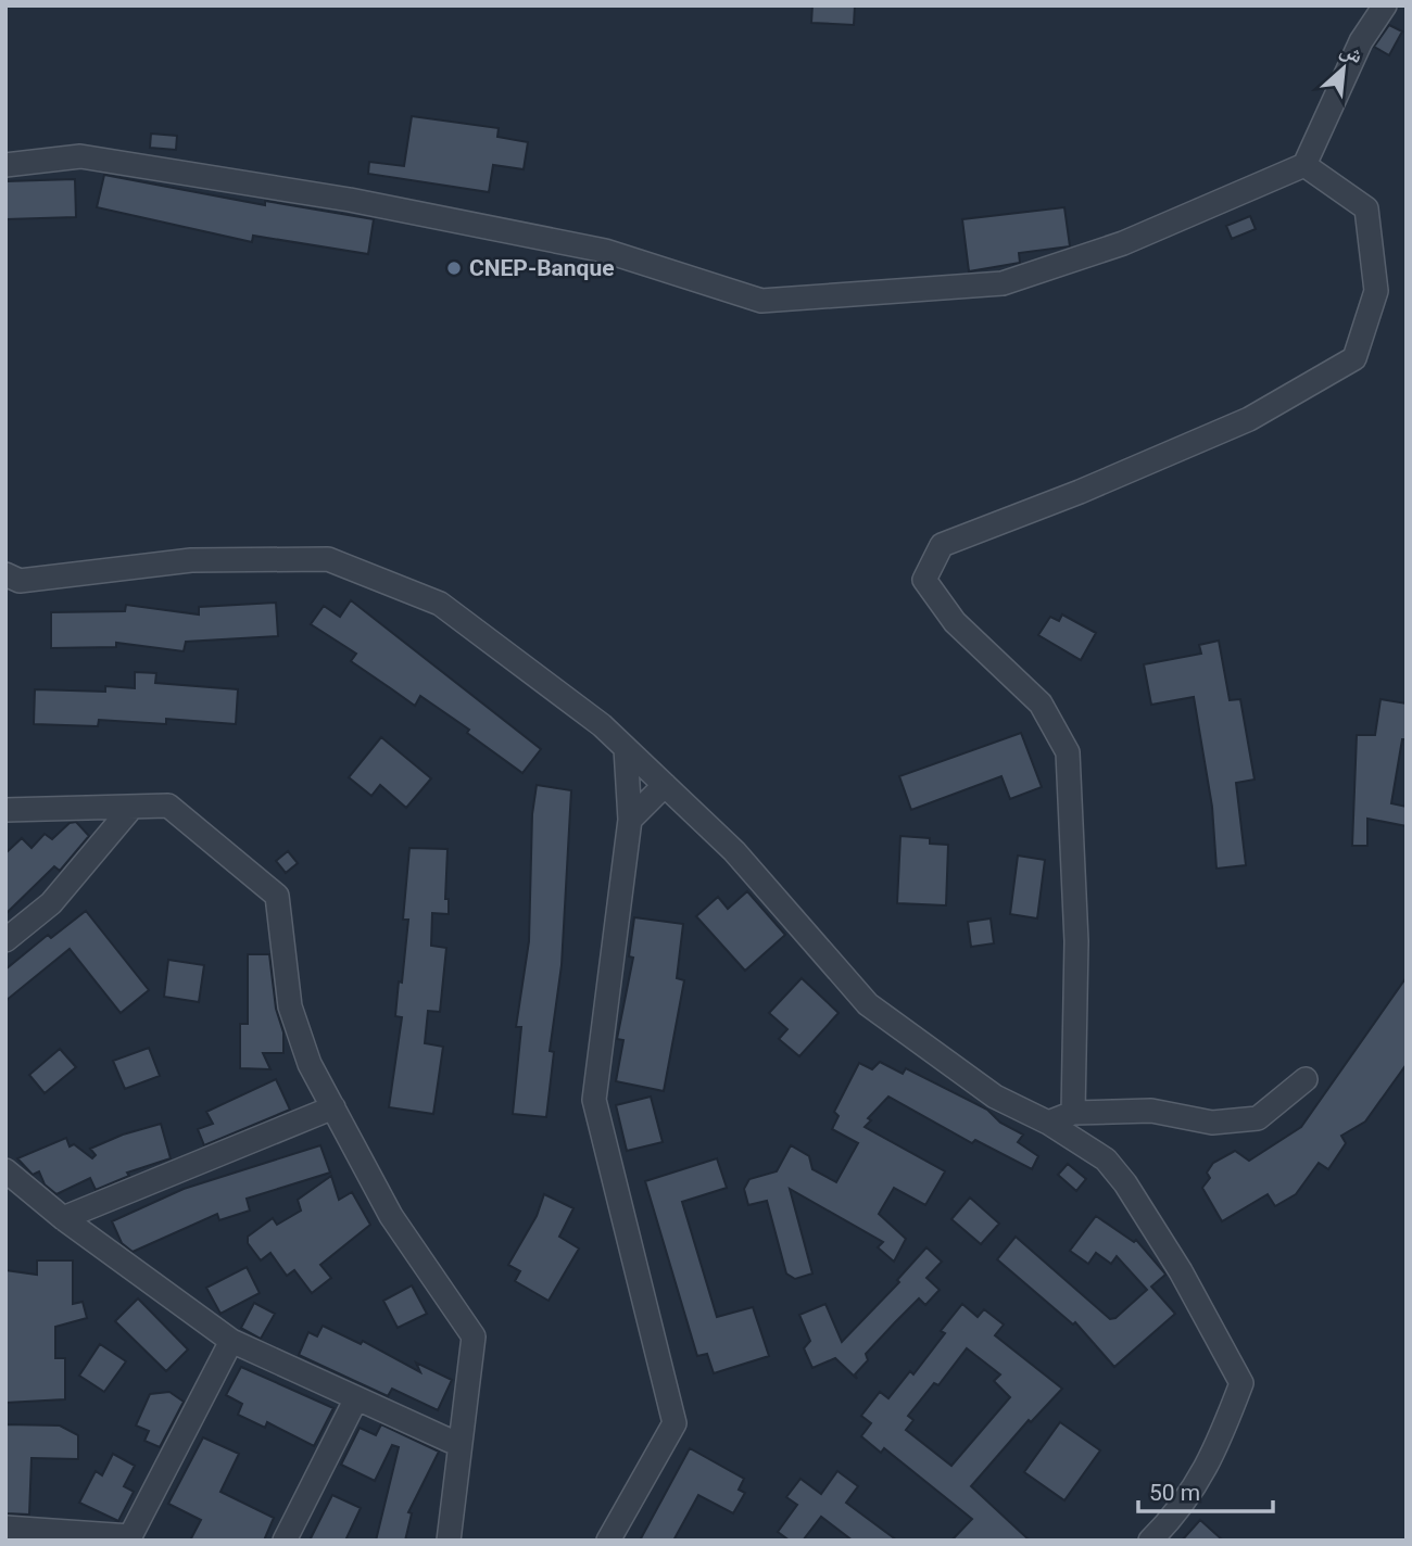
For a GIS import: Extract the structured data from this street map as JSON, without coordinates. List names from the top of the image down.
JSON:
{
  "places": ["CNEP-Banque"],
  "scale_bar": "50 m",
  "north": "top right"
}
